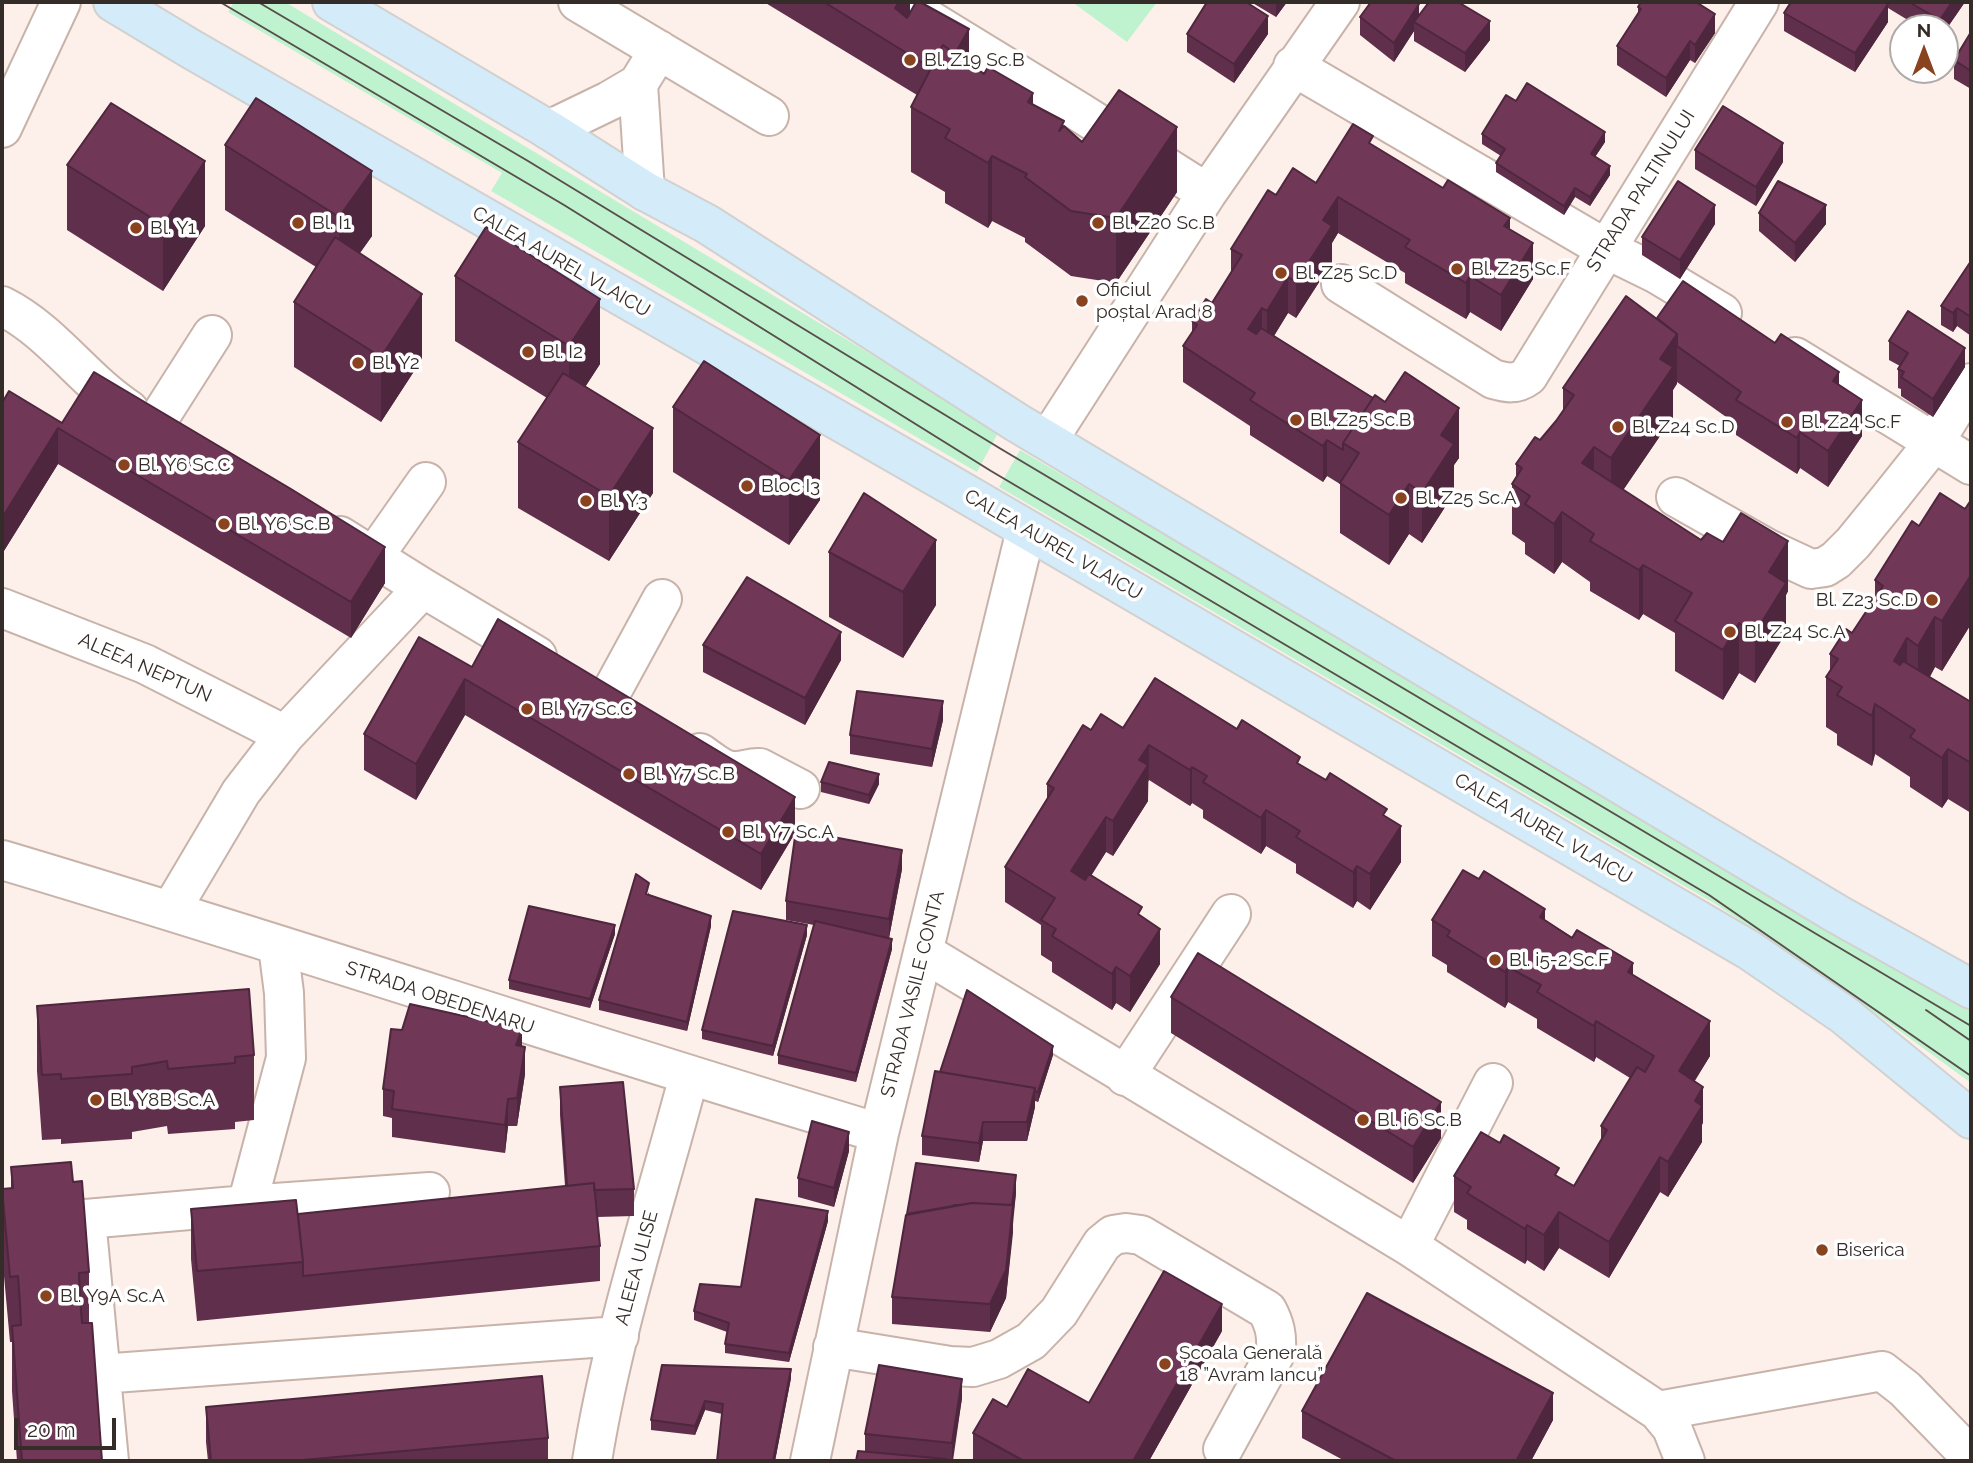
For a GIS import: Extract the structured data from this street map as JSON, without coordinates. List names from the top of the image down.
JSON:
{
  "streets": {
    "main road": ["CALEA AUREL VLAICU"],
    "street": [
      "STRADA PALTINULUI",
      "ALEEA NEPTUN",
      "STRADA VASILE CONTA",
      "STRADA OBEDENARU",
      "ALEEA ULISE"
    ]
  },
  "crossings": [
    ["CALEA AUREL VLAICU", "STRADA VASILE CONTA"],
    ["STRADA VASILE CONTA", "STRADA OBEDENARU"],
    ["STRADA OBEDENARU", "ALEEA ULISE"]
  ],
  "places": [
    "Bl. Z19 Sc.B",
    "Bl. I1",
    "Bl. Z20 Sc.B",
    "Bl. Y1",
    "Bl. Z25 Sc.F",
    "Bl. Z25 Sc.D",
    "Oficiul poștal Arad 8",
    "Bl. I2",
    "Bl. Y2",
    "Bl. Z25 Sc.B",
    "Bl. Z24 Sc.F",
    "Bl. Z24 Sc.D",
    "Bl. Y6 Sc.C",
    "Bloc I3",
    "Bl. Z25 Sc.A",
    "Bl. Y3",
    "Bl. Y6 Sc.B",
    "Bl. Z23 Sc.D",
    "Bl. Z24 Sc.A",
    "Bl. Y7 Sc.C",
    "Bl. Y7 Sc.B",
    "Bl. Y7 Sc.A",
    "Bl. i5-2 Sc.F",
    "Bl. Y8B Sc.A",
    "Bl. i6 Sc.B",
    "Biserica",
    "Bl. Y9A Sc.A",
    "Școala Generală 18 ”Avram Iancu”"
  ],
  "scale_bar": "20 m",
  "north": "top"
}
